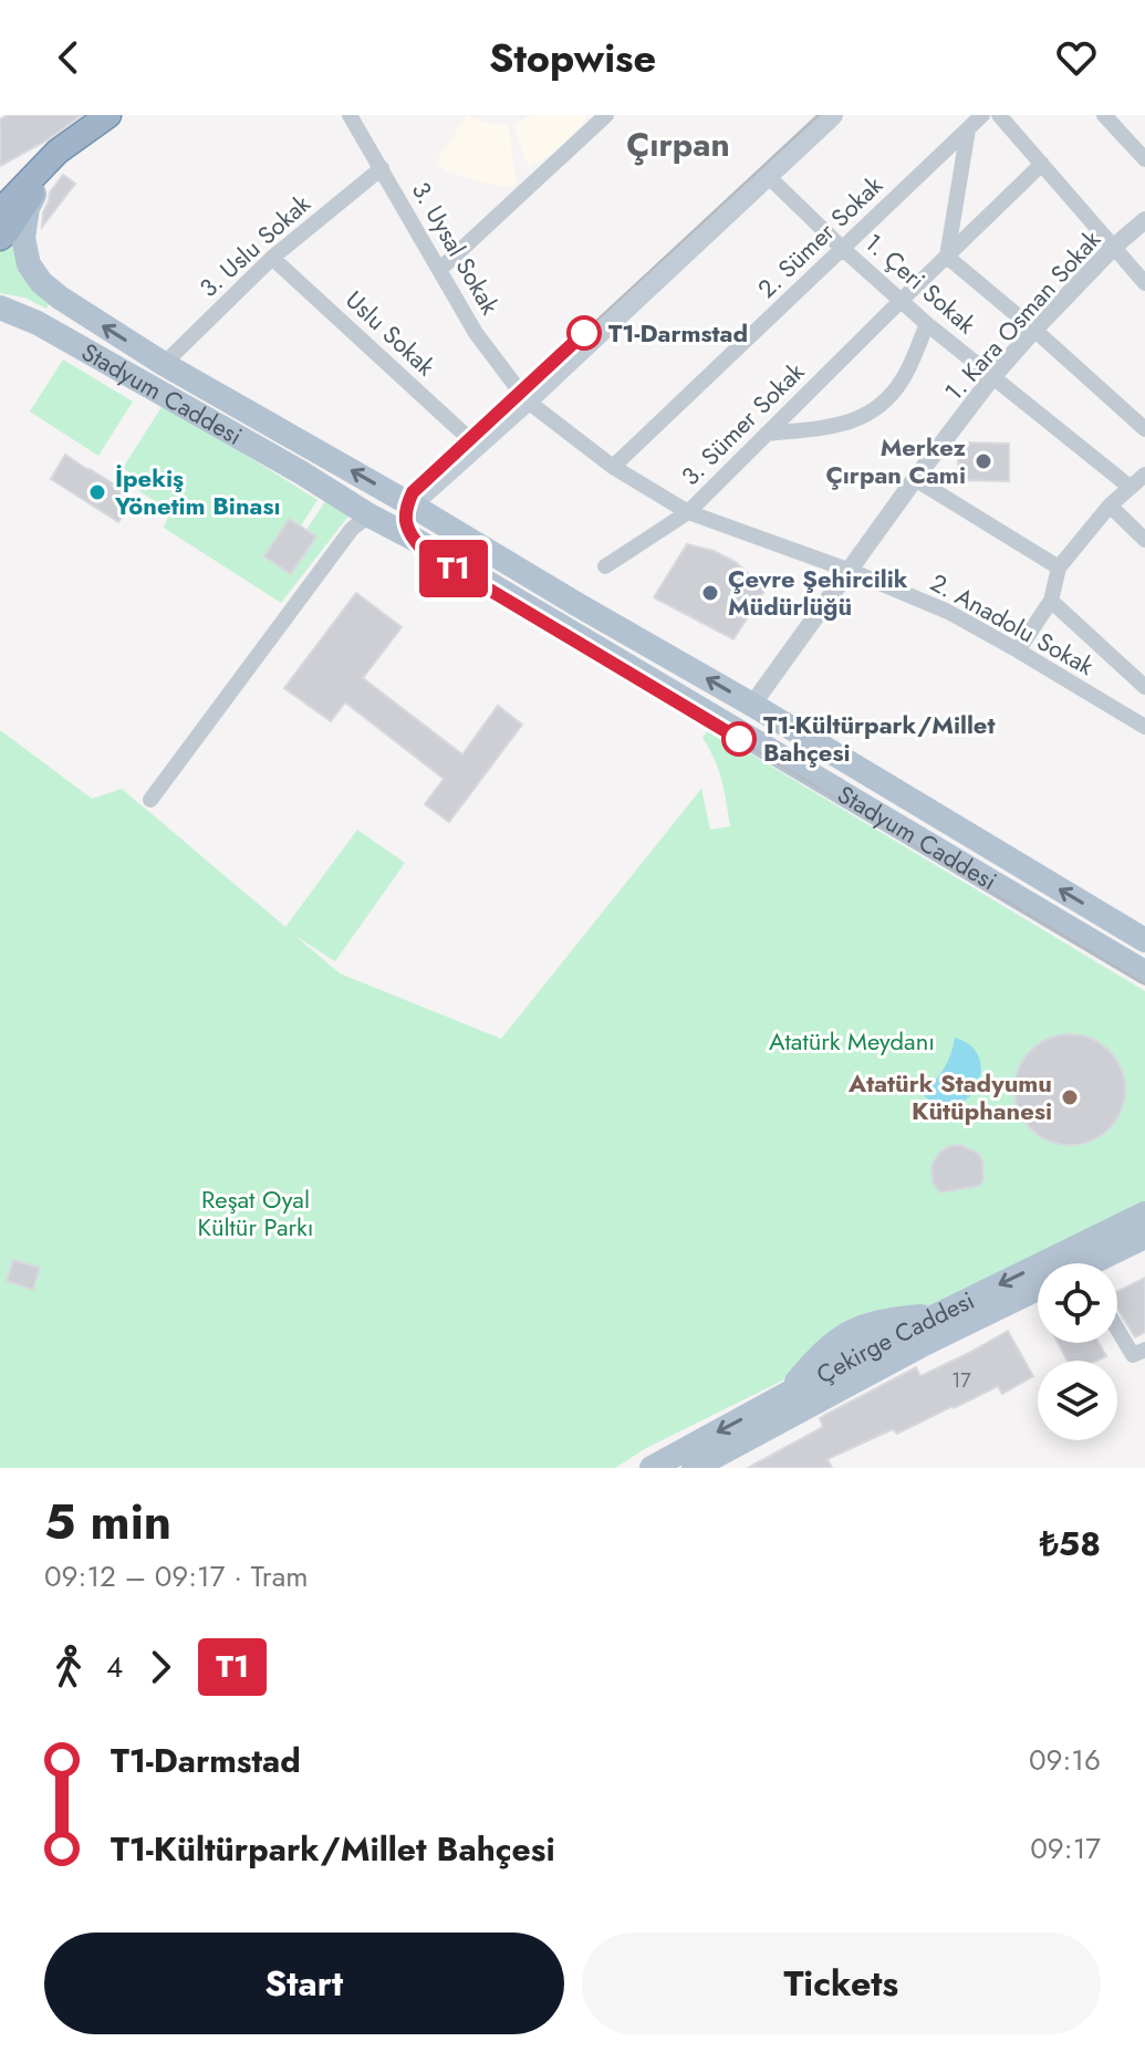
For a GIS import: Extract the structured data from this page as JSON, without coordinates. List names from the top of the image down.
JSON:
{
  "streets": {
    "main road": ["Stadyum Caddesi", "Çekirge Caddesi"],
    "street": [
      "2. Sümer Sokak",
      "3. Uslu Sokak",
      "3. Uysal Sokak",
      "1. Çeri Sokak",
      "1. Kara Osman Sokak",
      "Uslu Sokak",
      "3. Sümer Sokak",
      "2. Anadolu Sokak"
    ]
  },
  "crossings": [
    ["2. Sümer Sokak", "1. Çeri Sokak"],
    ["2. Sümer Sokak", "2. Anadolu Sokak"],
    ["3. Uslu Sokak", "3. Uysal Sokak"],
    ["3. Uslu Sokak", "Uslu Sokak"],
    ["3. Uysal Sokak", "2. Anadolu Sokak"],
    ["1. Çeri Sokak", "1. Kara Osman Sokak"],
    ["1. Çeri Sokak", "3. Sümer Sokak"],
    ["1. Kara Osman Sokak", "2. Anadolu Sokak"],
    ["3. Sümer Sokak", "2. Anadolu Sokak"]
  ],
  "districts": ["Çırpan"],
  "parks": ["Atatürk Meydanı", "Reşat Oyal Kültür Parkı"],
  "places": [
    "T1-Darmstad",
    "Merkez Çırpan Cami",
    "İpekiş Yönetim Binası",
    "Çevre Şehircilik Müdürlüğü",
    "T1-Kültürpark/Millet Bahçesi",
    "Atatürk Stadyumu Kütüphanesi"
  ],
  "lines": ["tram line T1"],
  "house_numbers": ["17"],
  "page": {
    "header": "Stopwise",
    "on_map": "T1",
    "heading": ["5 min", "09:12 – 09:17 · Tram", "₺58"],
    "legs": ["4", "T1"],
    "list": [
      {
        "name": "T1-Darmstad",
        "value": "09:16"
      },
      {
        "name": "T1-Kültürpark/Millet Bahçesi",
        "value": "09:17"
      }
    ],
    "buttons": ["Start", "Tickets"]
  }
}
